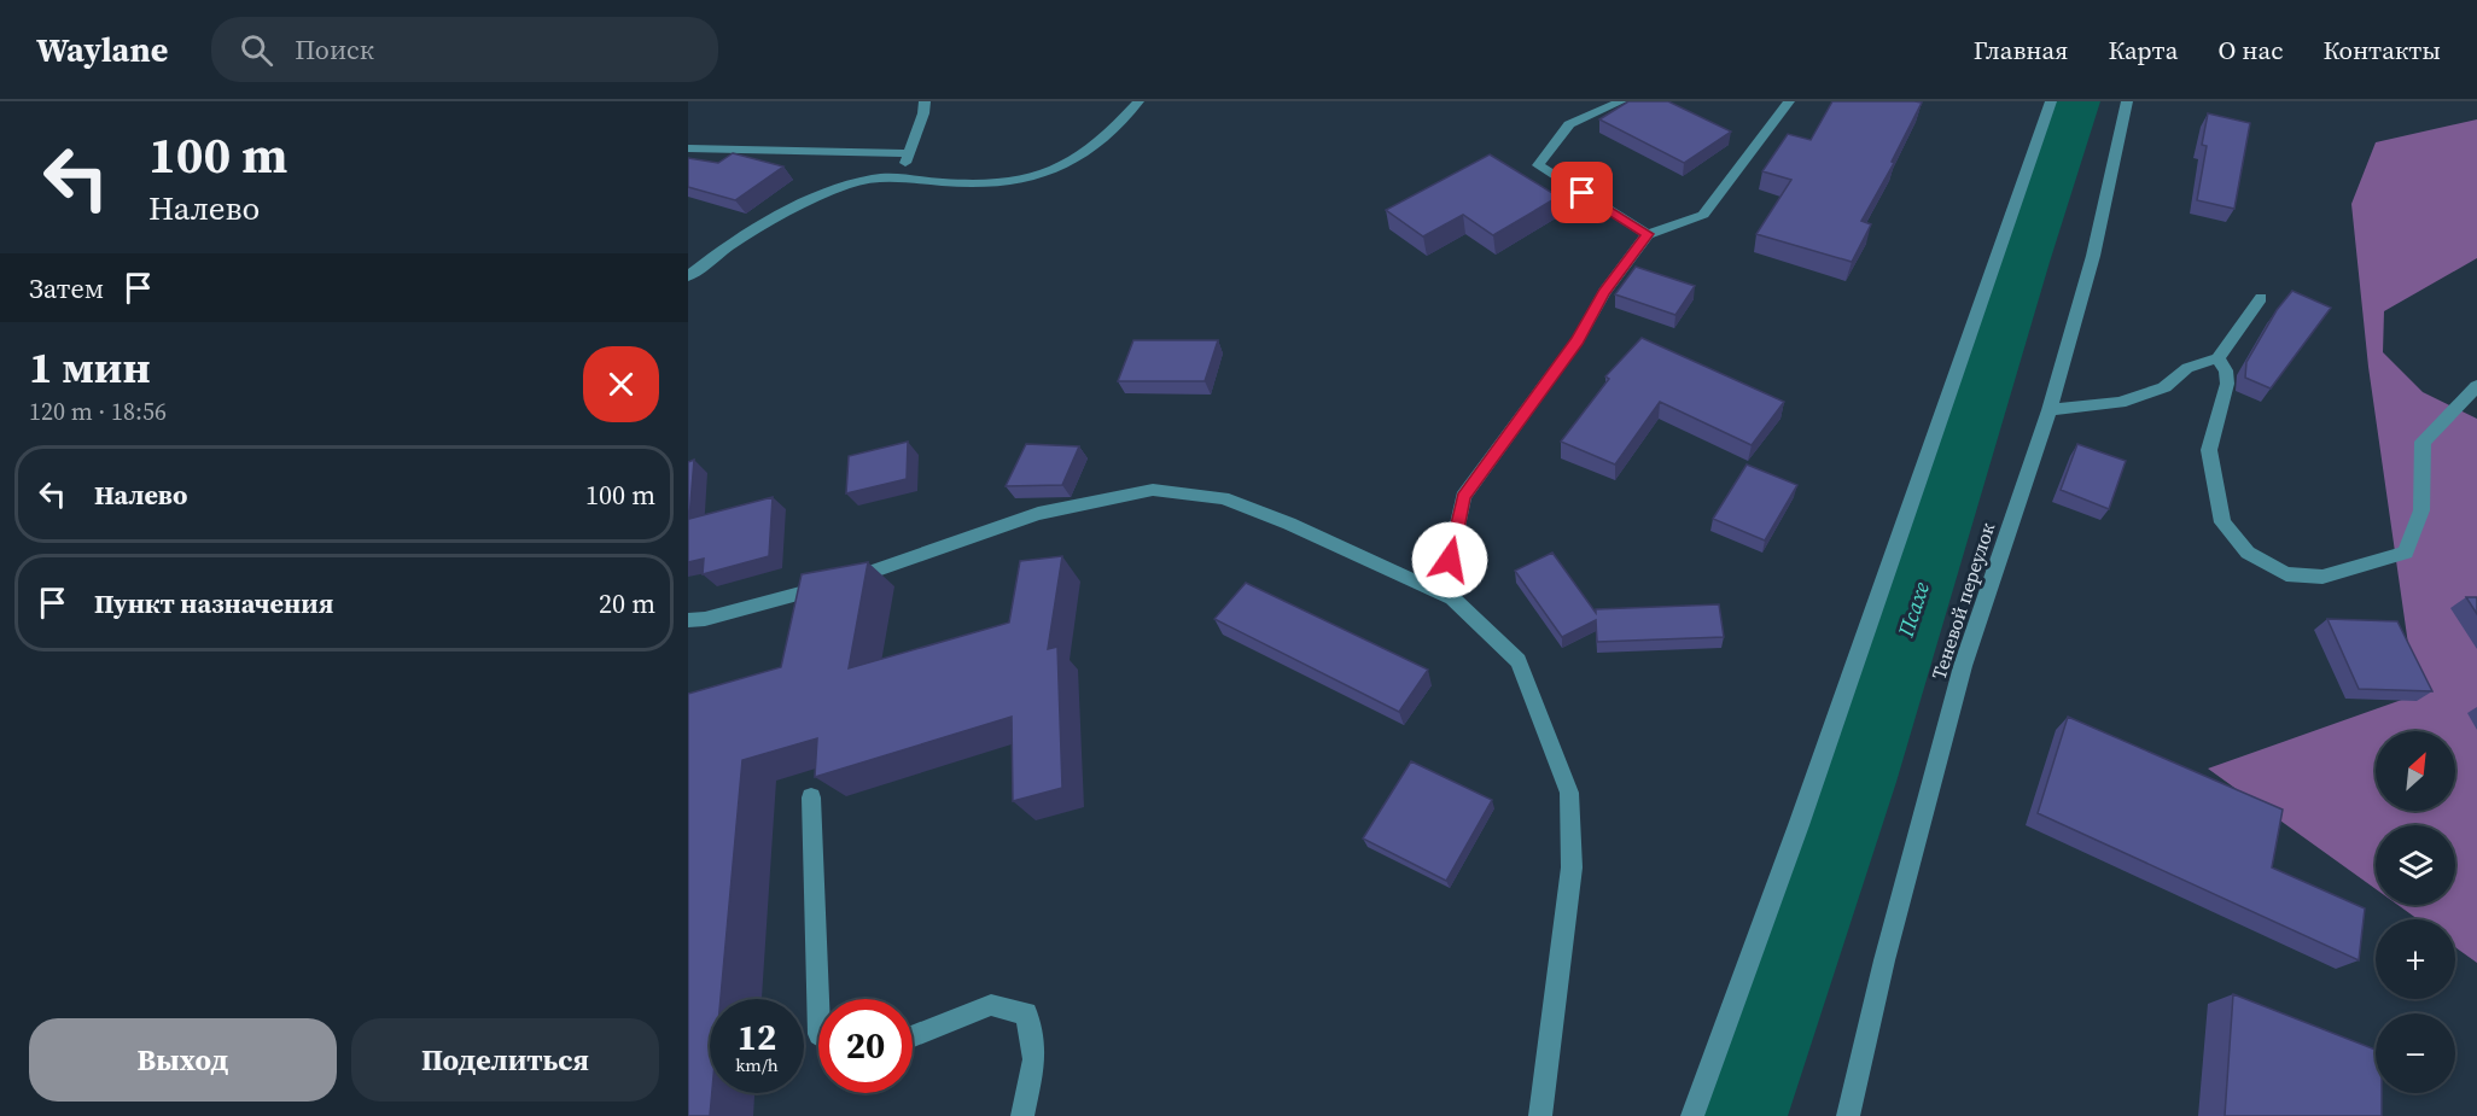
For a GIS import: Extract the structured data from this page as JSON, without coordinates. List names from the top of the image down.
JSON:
{
  "streets": {
    "street": ["Теневой переулок"]
  },
  "water": ["Псахе"],
  "north": "top right",
  "page": {
    "header": "Waylane",
    "search": "Поиск",
    "nav": [
      "Главная",
      "Карта",
      "О нас",
      "Контакты"
    ],
    "turn": ["100 m", "Налево"],
    "then": "Затем",
    "heading": ["1 мин", "120 m · 18:56"],
    "list": [
      {
        "name": "Налево",
        "value": "100 m"
      },
      {
        "name": "Пункт назначения",
        "value": "20 m"
      }
    ],
    "map_buttons": ["+", "−"],
    "speed": "12 km/h",
    "limit": "20",
    "buttons": ["Выход", "Поделиться"]
  }
}
